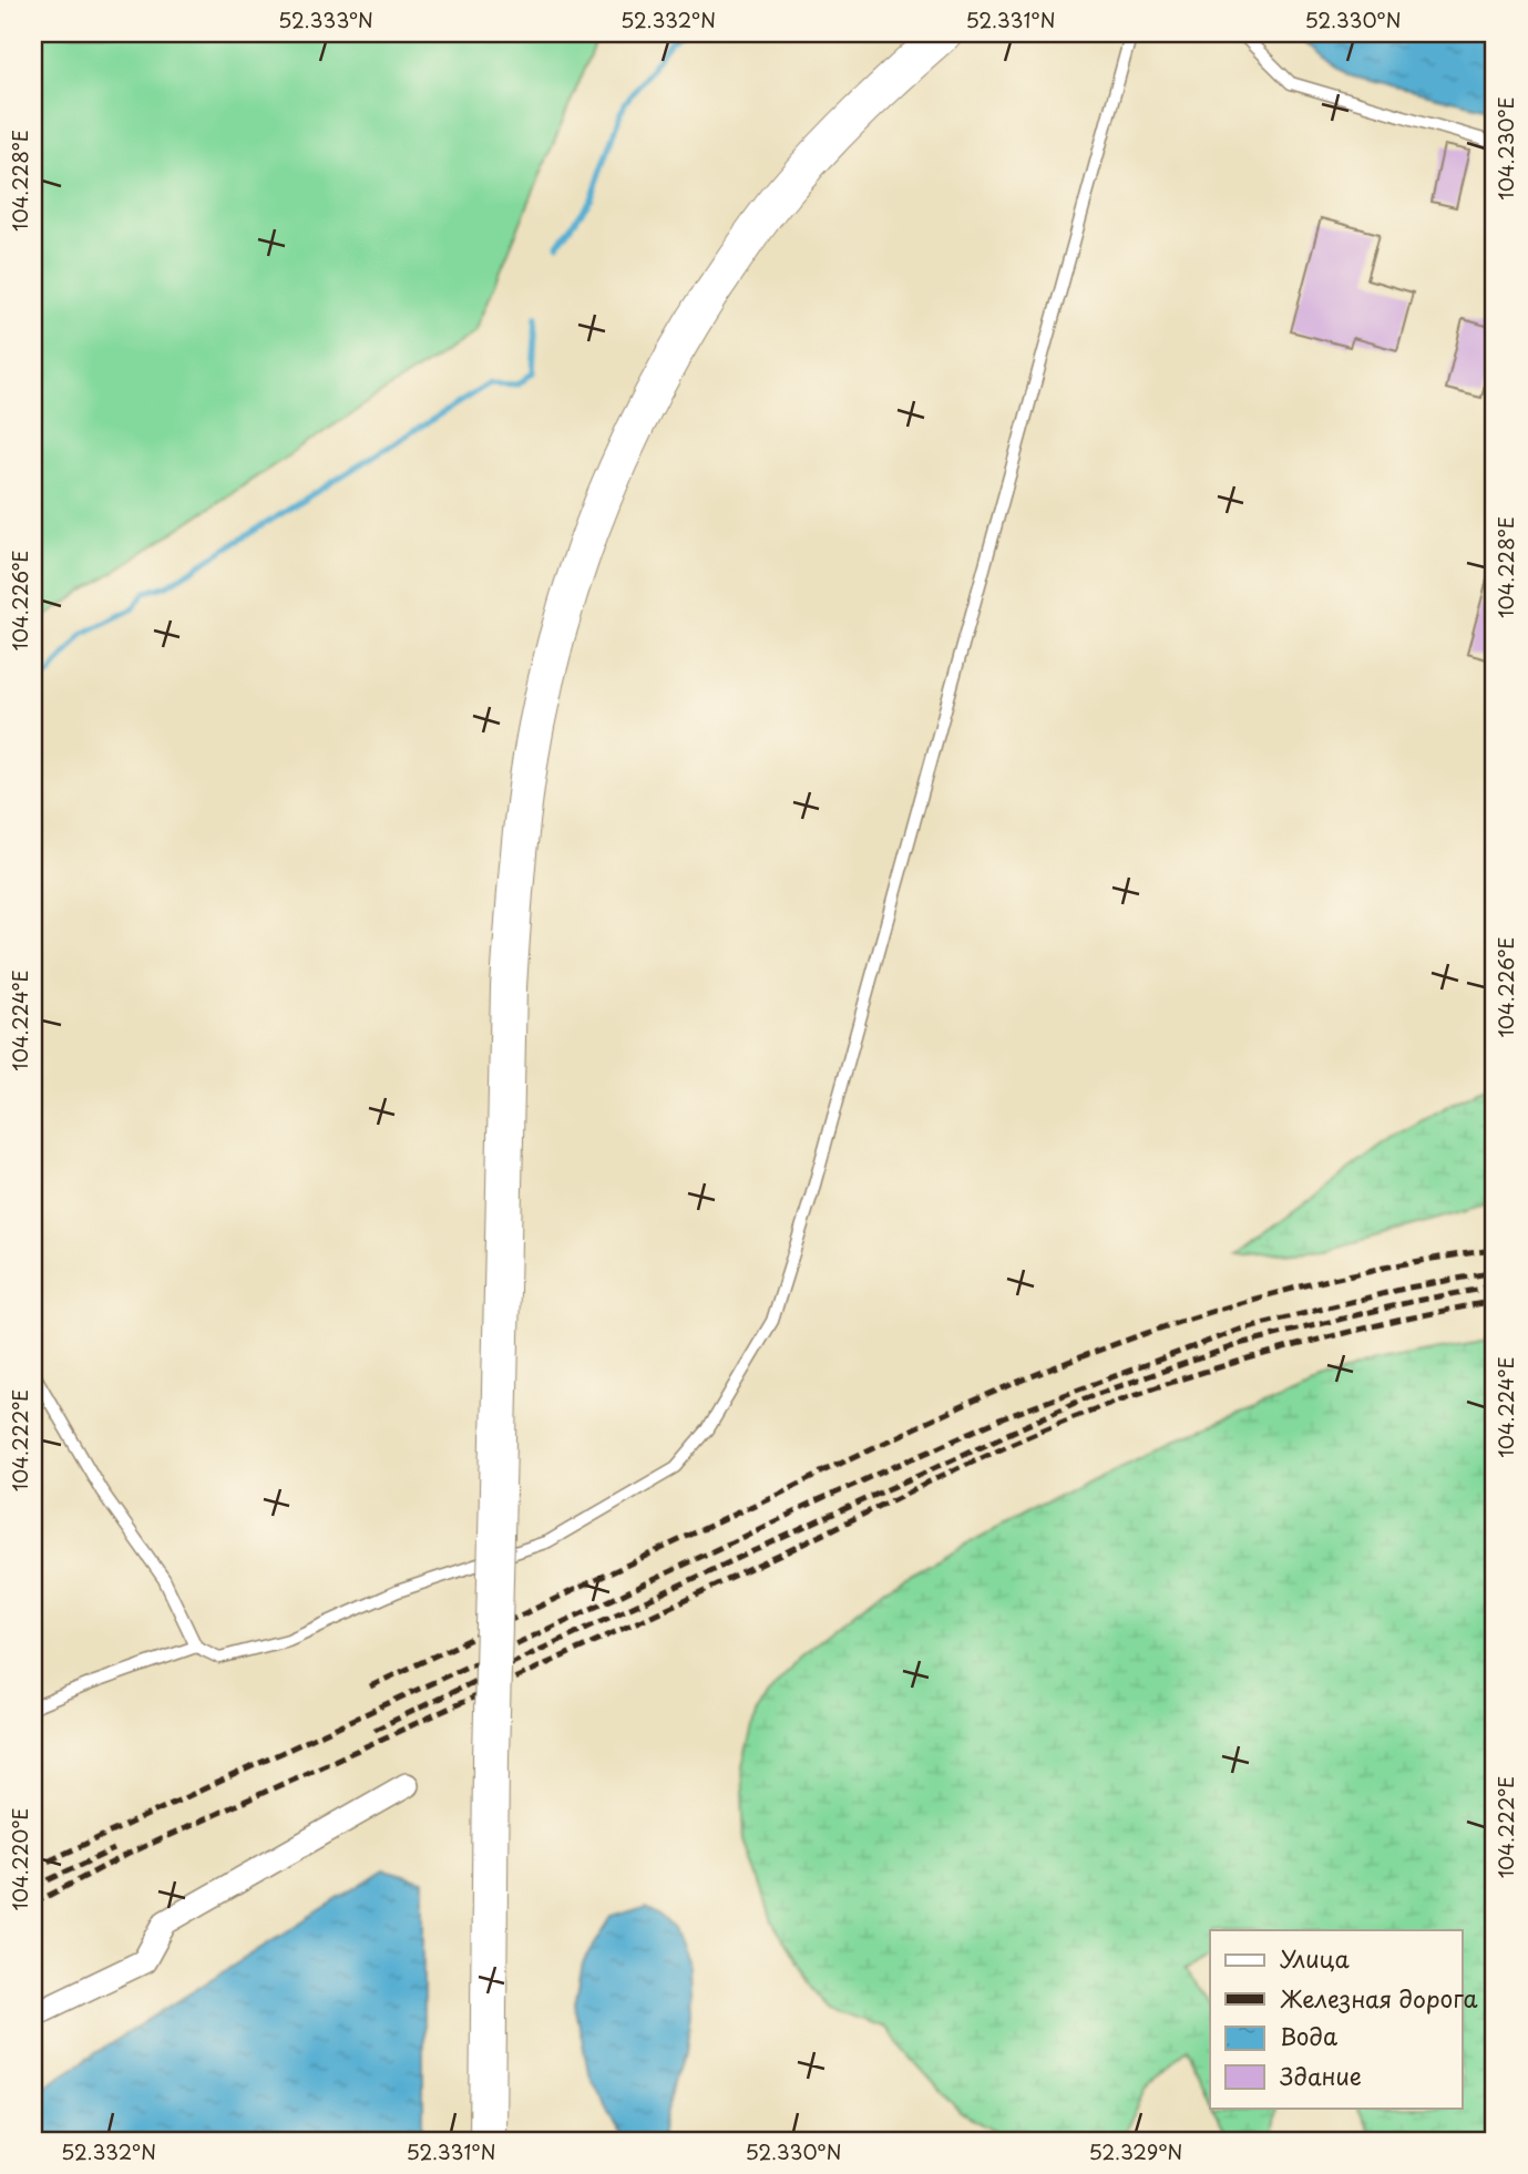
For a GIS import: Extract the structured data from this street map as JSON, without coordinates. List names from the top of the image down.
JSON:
{
  "legend": [
    "Улица",
    "Железная дорога",
    "Вода",
    "Здание"
  ],
  "coordinates": [
    "52.333°N",
    "52.332°N",
    "52.331°N",
    "52.330°N",
    "104.230°E",
    "104.228°E",
    "104.226°E",
    "104.224°E",
    "104.222°E",
    "104.220°E",
    "52.329°N"
  ]
}
